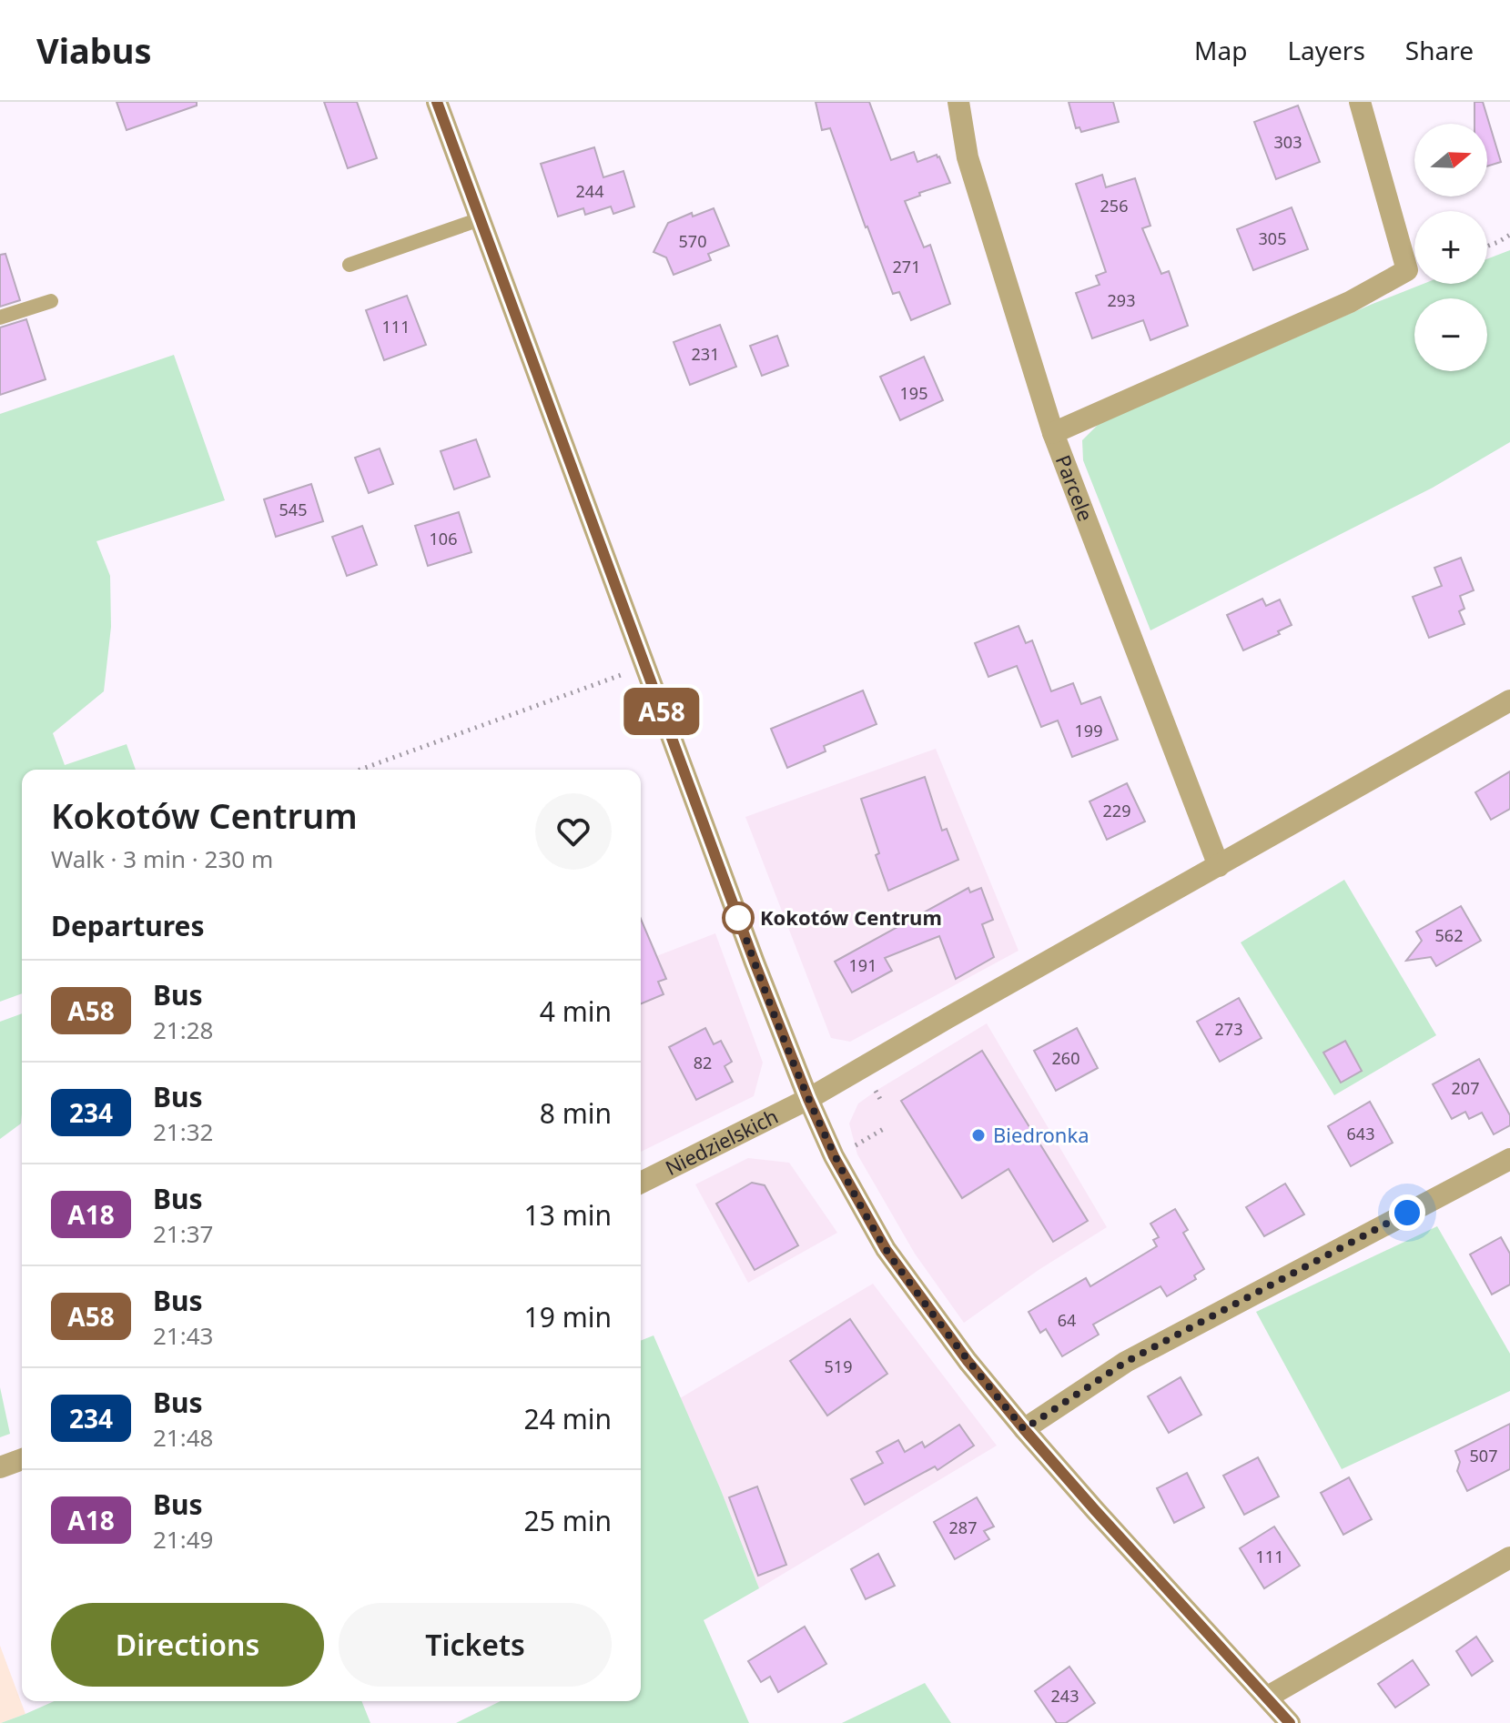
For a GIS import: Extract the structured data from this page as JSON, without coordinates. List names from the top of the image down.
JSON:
{
  "streets": {
    "street": ["Parcele", "Niedzielskich"]
  },
  "crossings": [
    ["Parcele", "Niedzielskich"]
  ],
  "places": ["Kokotów Centrum", "Biedronka"],
  "lines": ["bus line A58"],
  "house_numbers": [
    "303",
    "244",
    "256",
    "305",
    "570",
    "271",
    "293",
    "111",
    "231",
    "195",
    "545",
    "106",
    "199",
    "229",
    "562",
    "191",
    "273",
    "260",
    "82",
    "207",
    "643",
    "64",
    "519",
    "507",
    "287",
    "111",
    "243"
  ],
  "north": "right",
  "page": {
    "header": "Viabus",
    "nav": ["Map", "Layers", "Share"],
    "on_map": "A58",
    "map_buttons": ["+", "−"],
    "heading": [
      ["Kokotów Centrum", "Walk · 3 min · 230 m"],
      "Departures"
    ],
    "list": [
      {
        "mark": "A58",
        "name": "Bus",
        "note": "21:28",
        "value": "4 min"
      },
      {
        "mark": "234",
        "name": "Bus",
        "note": "21:32",
        "value": "8 min"
      },
      {
        "mark": "A18",
        "name": "Bus",
        "note": "21:37",
        "value": "13 min"
      },
      {
        "mark": "A58",
        "name": "Bus",
        "note": "21:43",
        "value": "19 min"
      },
      {
        "mark": "234",
        "name": "Bus",
        "note": "21:48",
        "value": "24 min"
      },
      {
        "mark": "A18",
        "name": "Bus",
        "note": "21:49",
        "value": "25 min"
      }
    ],
    "buttons": ["Directions", "Tickets"]
  }
}
